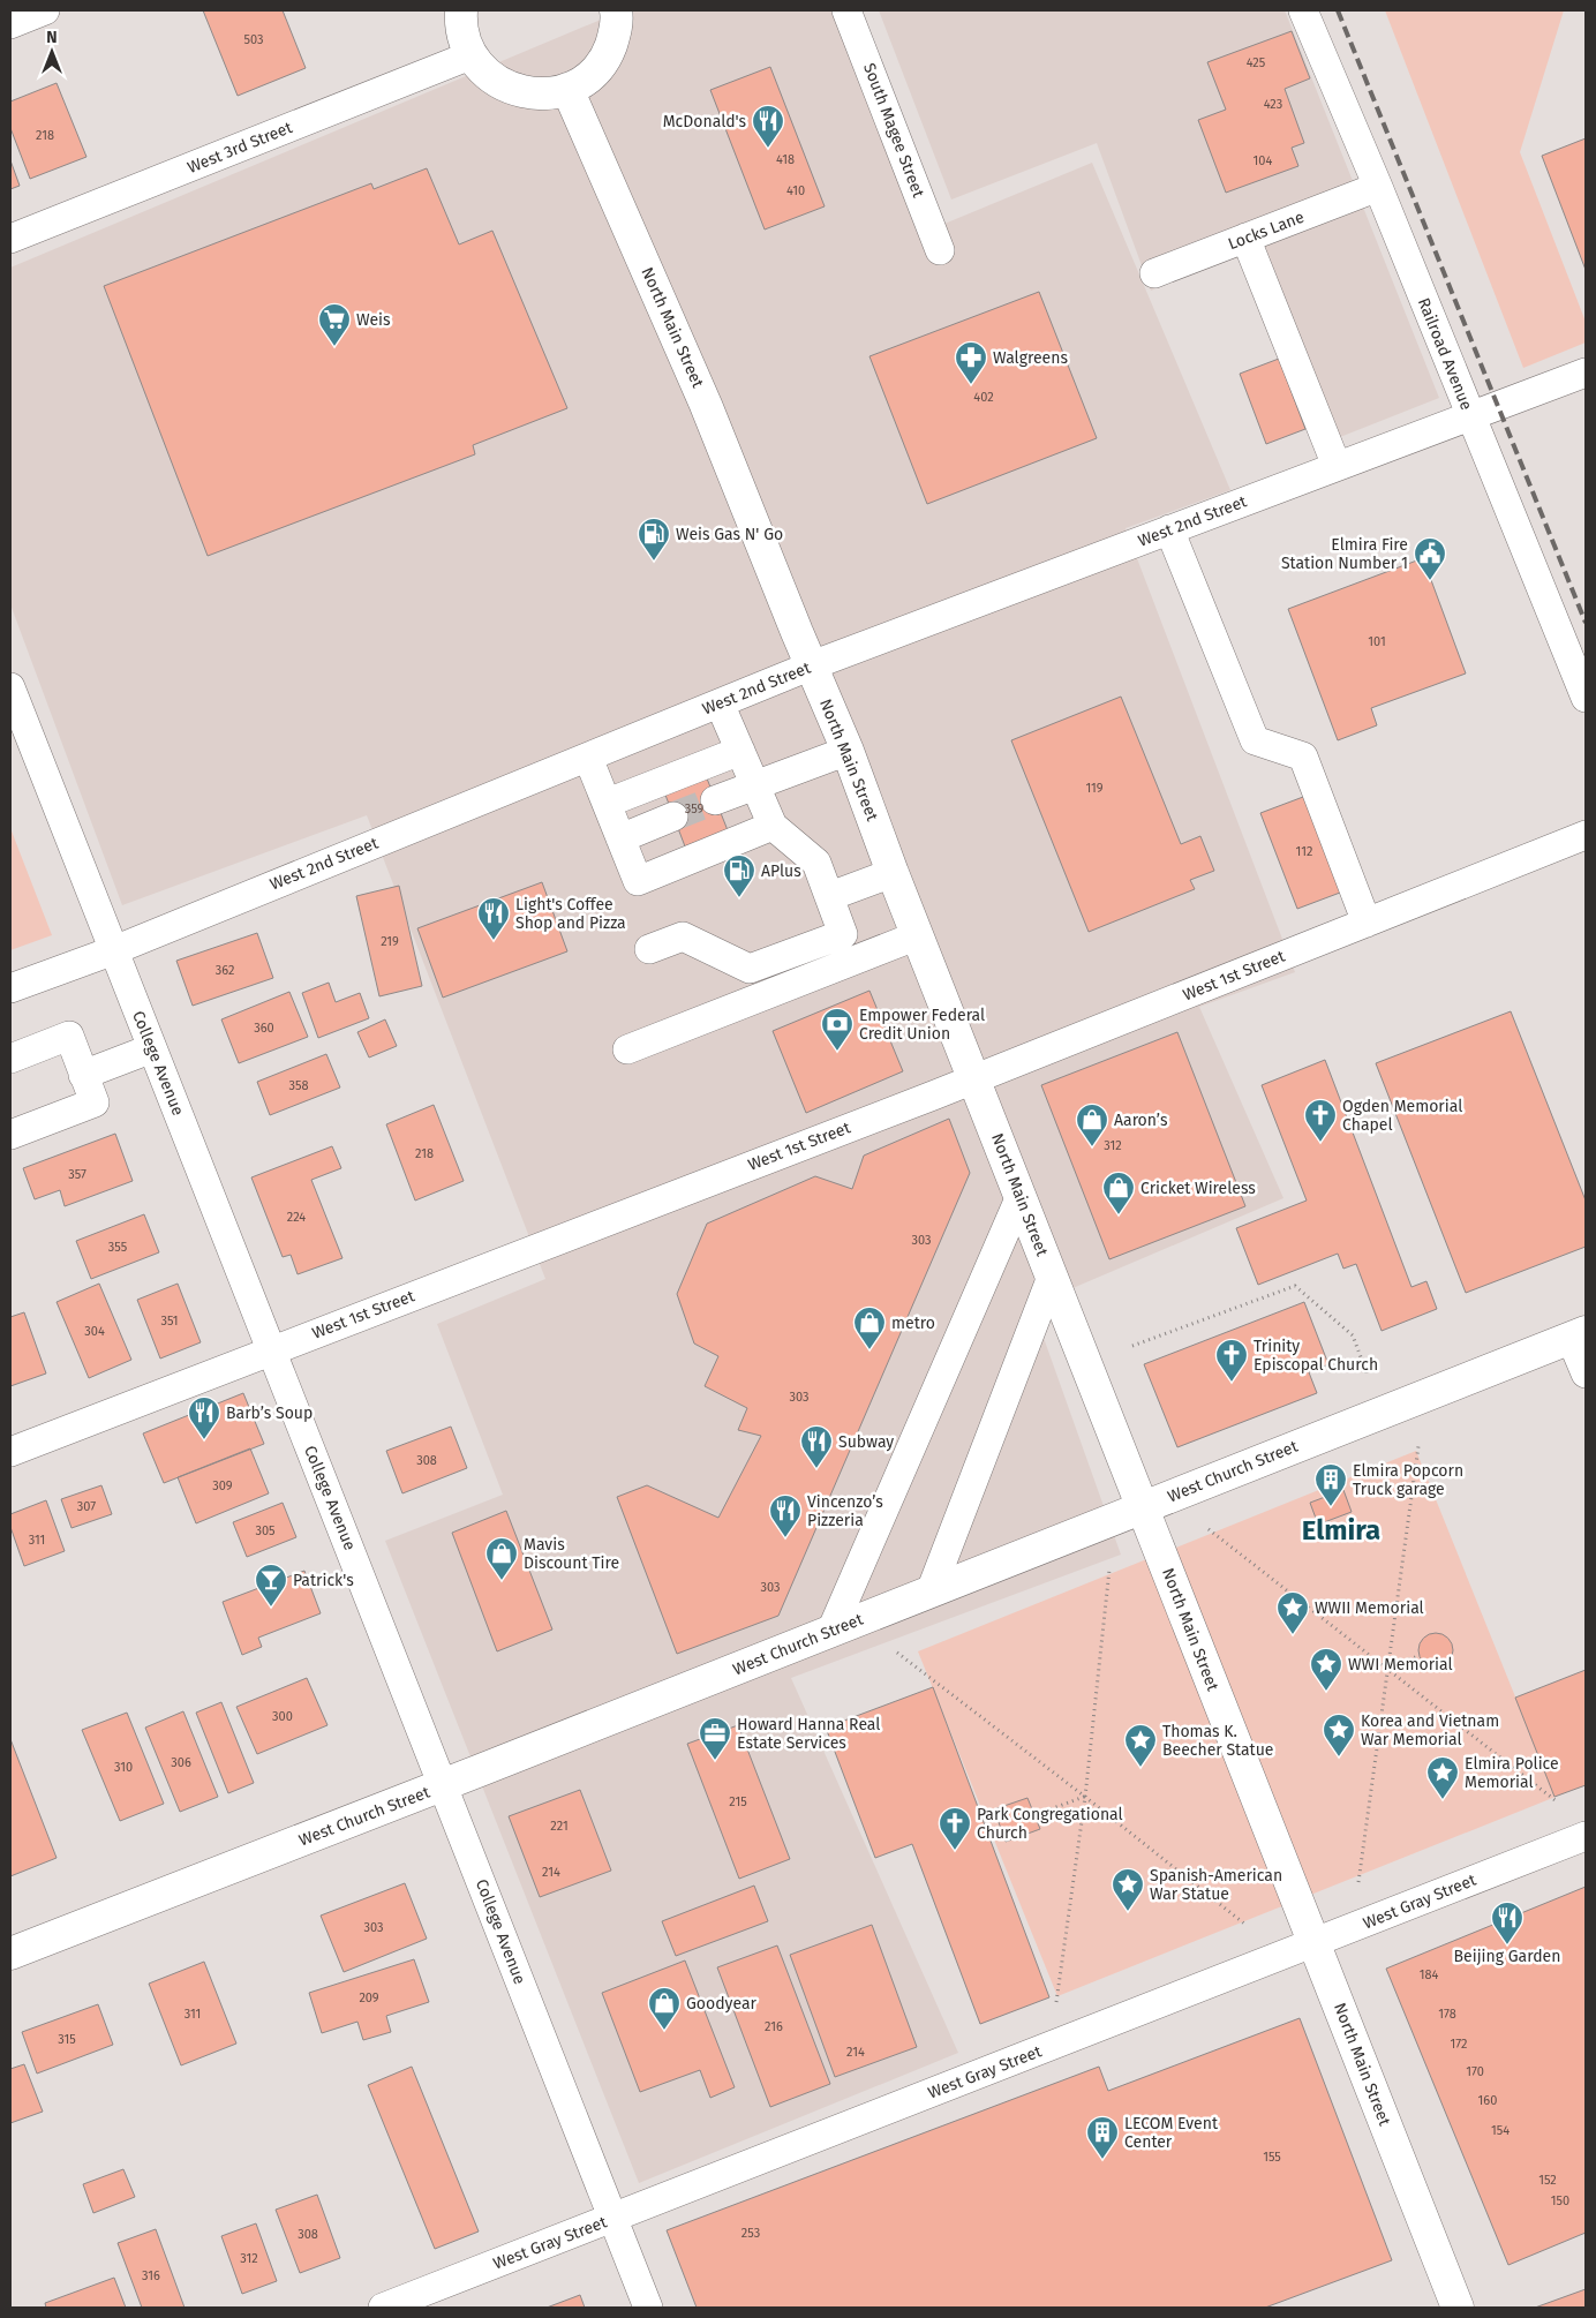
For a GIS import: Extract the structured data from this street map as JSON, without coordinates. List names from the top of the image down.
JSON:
{
  "streets": {
    "main road": ["North Main Street", "West Church Street"],
    "street": [
      "South Magee Street",
      "West 3rd Street",
      "Locks Lane",
      "Railroad Avenue",
      "West 2nd Street",
      "West 1st Street",
      "College Avenue",
      "West Gray Street"
    ]
  },
  "crossings": [
    ["Locks Lane", "Railroad Avenue"],
    ["North Main Street", "West 2nd Street"],
    ["North Main Street", "West 1st Street"],
    ["North Main Street", "West Church Street"],
    ["North Main Street", "West Gray Street"],
    ["Railroad Avenue", "West 2nd Street"],
    ["West 2nd Street", "College Avenue"],
    ["West 1st Street", "College Avenue"],
    ["College Avenue", "West Church Street"],
    ["College Avenue", "West Gray Street"]
  ],
  "districts": ["Elmira"],
  "places": {
    "restaurant": [
      "McDonald's",
      "Light's Coffee Shop and Pizza",
      "Barb’s Soup",
      "Subway",
      "Vincenzo’s Pizzeria",
      "Beijing Garden"
    ],
    "supermarket": ["Weis"],
    "pharmacy": ["Walgreens"],
    "fuel station": ["Weis Gas N' Go", "APlus"],
    "public building": ["Elmira Fire Station Number 1"],
    "bank": ["Empower Federal Credit Union"],
    "church": ["Ogden Memorial Chapel", "Trinity Episcopal Church", "Park Congregational Church"],
    "shop": [
      "Aaron’s",
      "Cricket Wireless",
      "metro",
      "Mavis Discount Tire",
      "Goodyear"
    ],
    "building": ["Elmira Popcorn Truck garage", "LECOM Event Center"],
    "bar": ["Patrick's"],
    "place": [
      "WWII Memorial",
      "WWI Memorial",
      "Korea and Vietnam War Memorial",
      "Thomas K. Beecher Statue",
      "Elmira Police Memorial",
      "Spanish-American War Statue"
    ],
    "office": ["Howard Hanna Real Estate Services"]
  },
  "house_numbers": [
    "503",
    "425",
    "423",
    "218",
    "418",
    "104",
    "410",
    "402",
    "101",
    "119",
    "359",
    "112",
    "219",
    "362",
    "360",
    "358",
    "312",
    "218",
    "357",
    "224",
    "303",
    "355",
    "351",
    "304",
    "303",
    "308",
    "309",
    "307",
    "305",
    "311",
    "303",
    "300",
    "306",
    "310",
    "215",
    "221",
    "214",
    "303",
    "184",
    "209",
    "311",
    "178",
    "216",
    "315",
    "172",
    "214",
    "170",
    "160",
    "154",
    "155",
    "152",
    "150",
    "253",
    "308",
    "312",
    "316"
  ],
  "north": "top"
}
